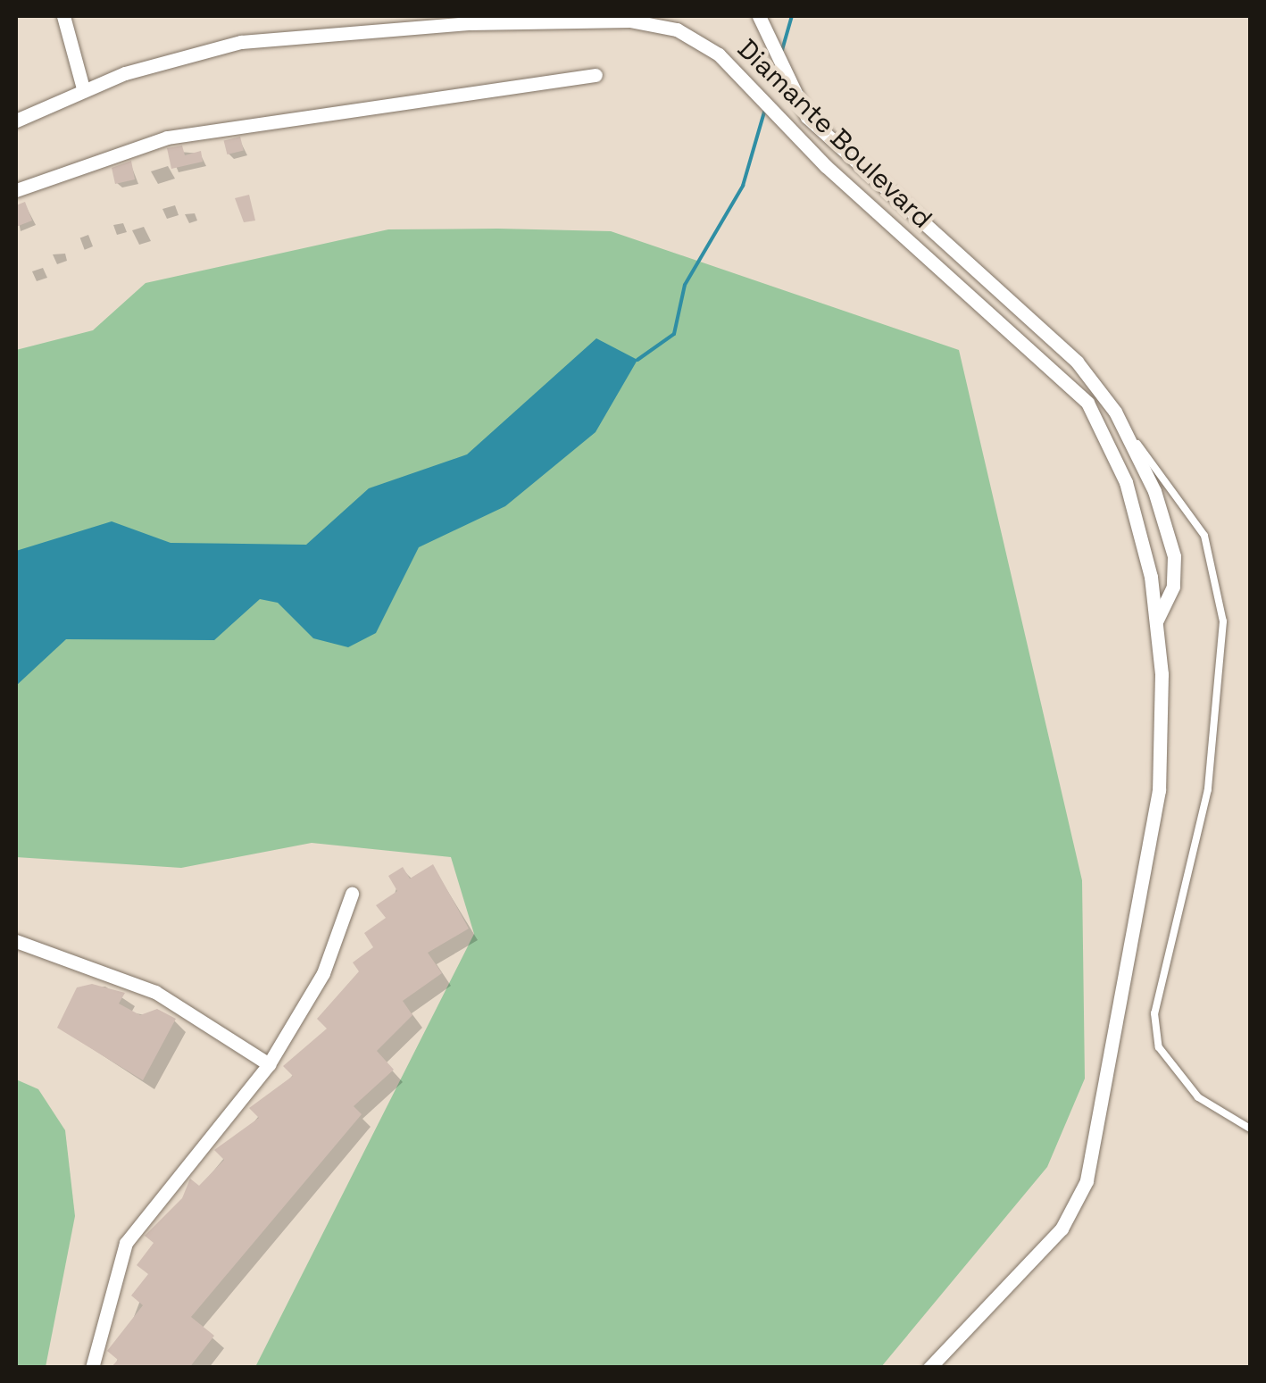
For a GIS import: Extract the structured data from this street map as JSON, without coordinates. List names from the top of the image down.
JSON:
{
  "streets": {
    "street": ["Diamante Boulevard"]
  }
}
